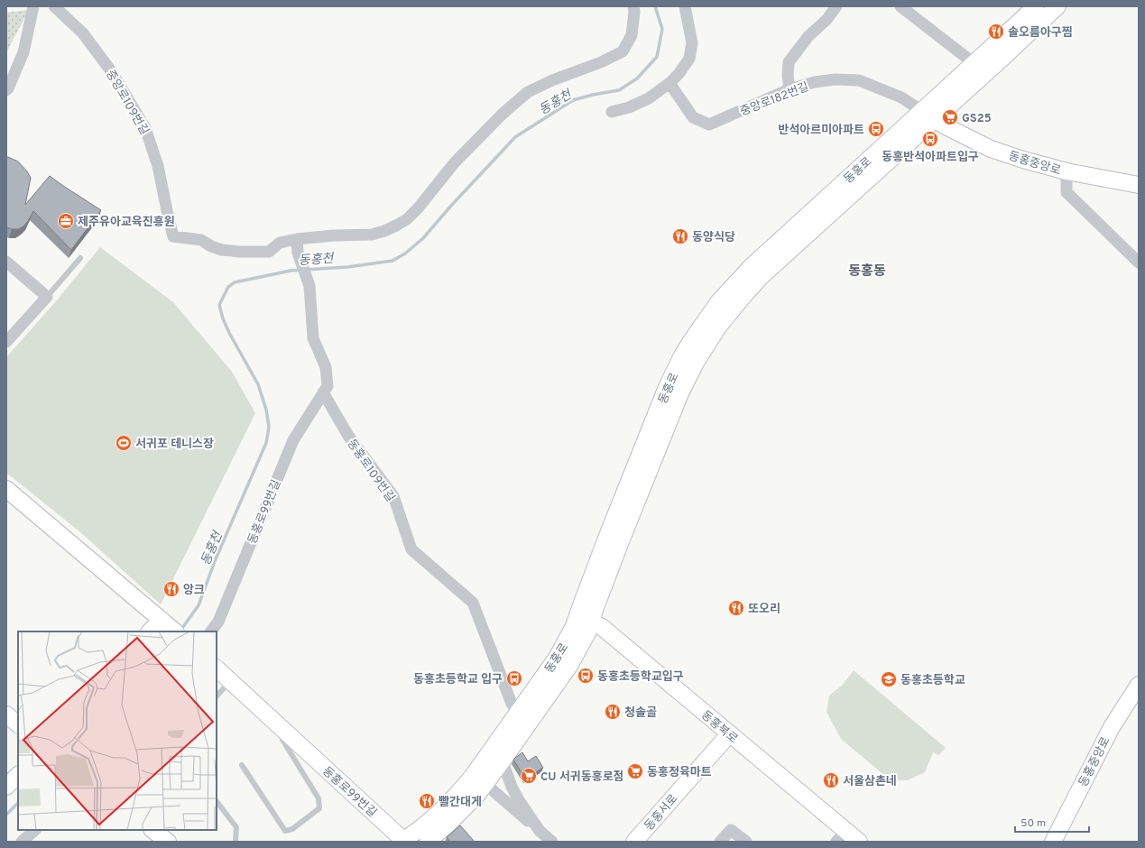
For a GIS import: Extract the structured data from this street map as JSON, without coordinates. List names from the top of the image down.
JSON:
{
  "streets": {
    "main road": [
      "동홍중앙로",
      "동홍로",
      "동홍로99번길",
      "동홍북로",
      "동홍서로"
    ],
    "street": ["중앙로182번길", "중앙로109번길", "동홍로109번길"]
  },
  "crossings": [
    ["중앙로182번길", "동홍중앙로"],
    ["중앙로182번길", "동홍로"],
    ["동홍중앙로", "동홍로"],
    ["동홍로", "동홍로109번길"],
    ["동홍로", "동홍로99번길"],
    ["동홍로", "동홍북로"],
    ["동홍로109번길", "동홍로99번길"],
    ["동홍북로", "동홍서로"]
  ],
  "districts": ["동홍동"],
  "water": ["동홍천"],
  "places": {
    "restaurant": [
      "솔오름아구찜",
      "동양식당",
      "앙크",
      "또오리",
      "청솔골",
      "서울삼촌네",
      "빨간대게"
    ],
    "supermarket": ["GS25", "동홍정육마트", "CU 서귀동홍로점"],
    "bus stop": [
      "반석아르미아파트",
      "동홍반석아파트입구",
      "동홍초등학교입구",
      "동홍초등학교 입구"
    ],
    "office": ["제주유아교육진흥원"],
    "sports": ["서귀포 테니스장"],
    "school or university": ["동홍초등학교"]
  },
  "scale_bar": "50 m"
}
